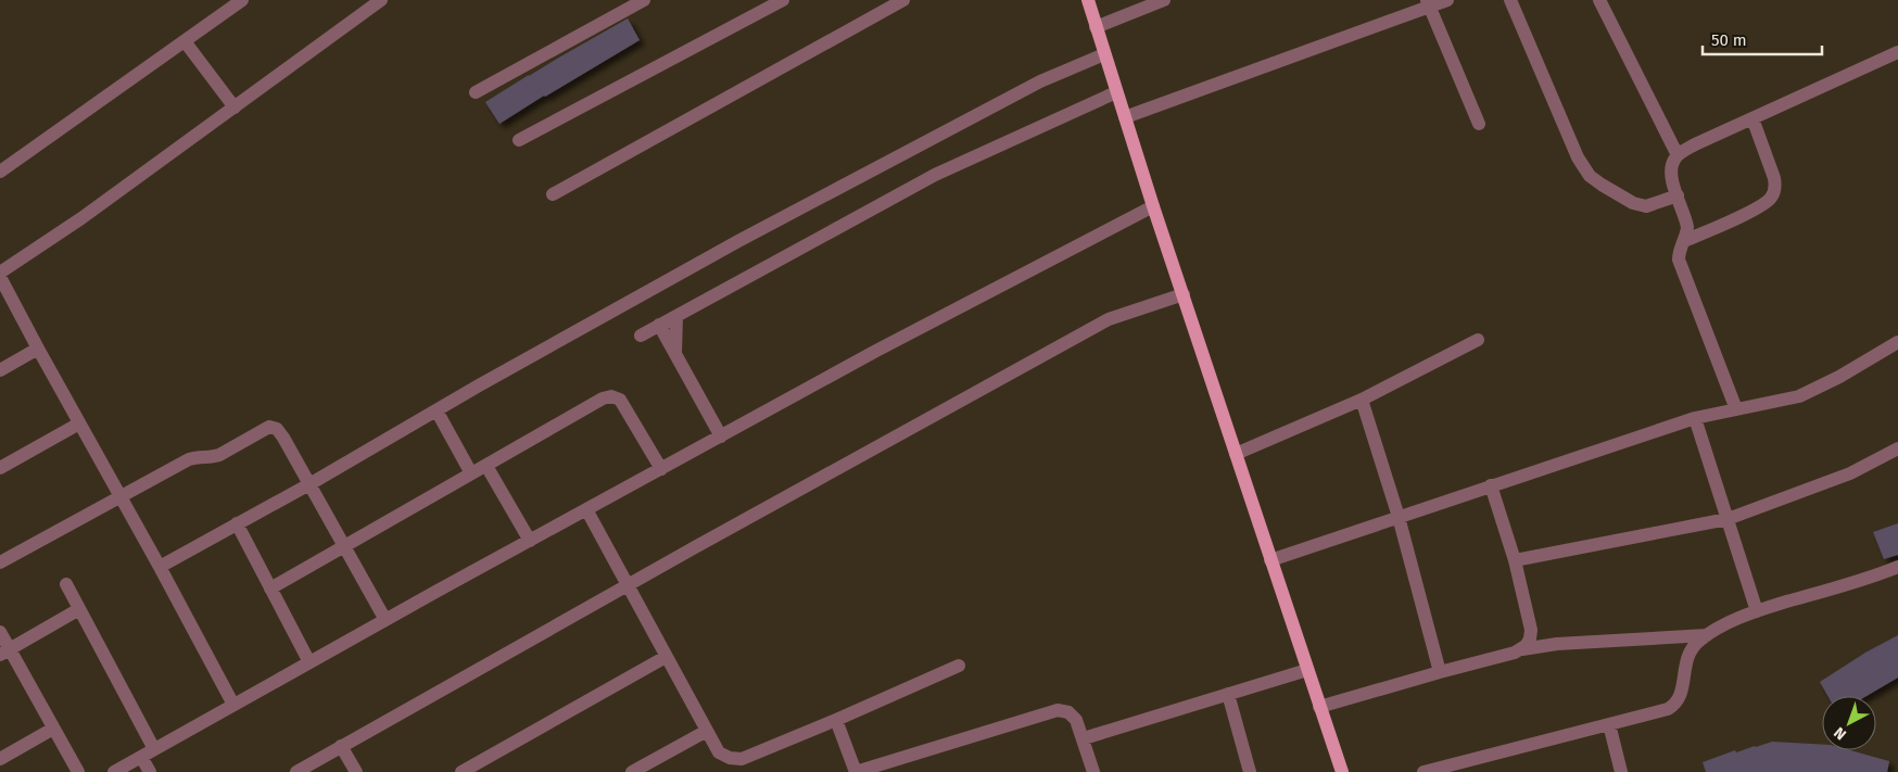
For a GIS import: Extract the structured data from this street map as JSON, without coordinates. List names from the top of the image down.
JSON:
{
  "scale_bar": "50 m",
  "north": "bottom left"
}
